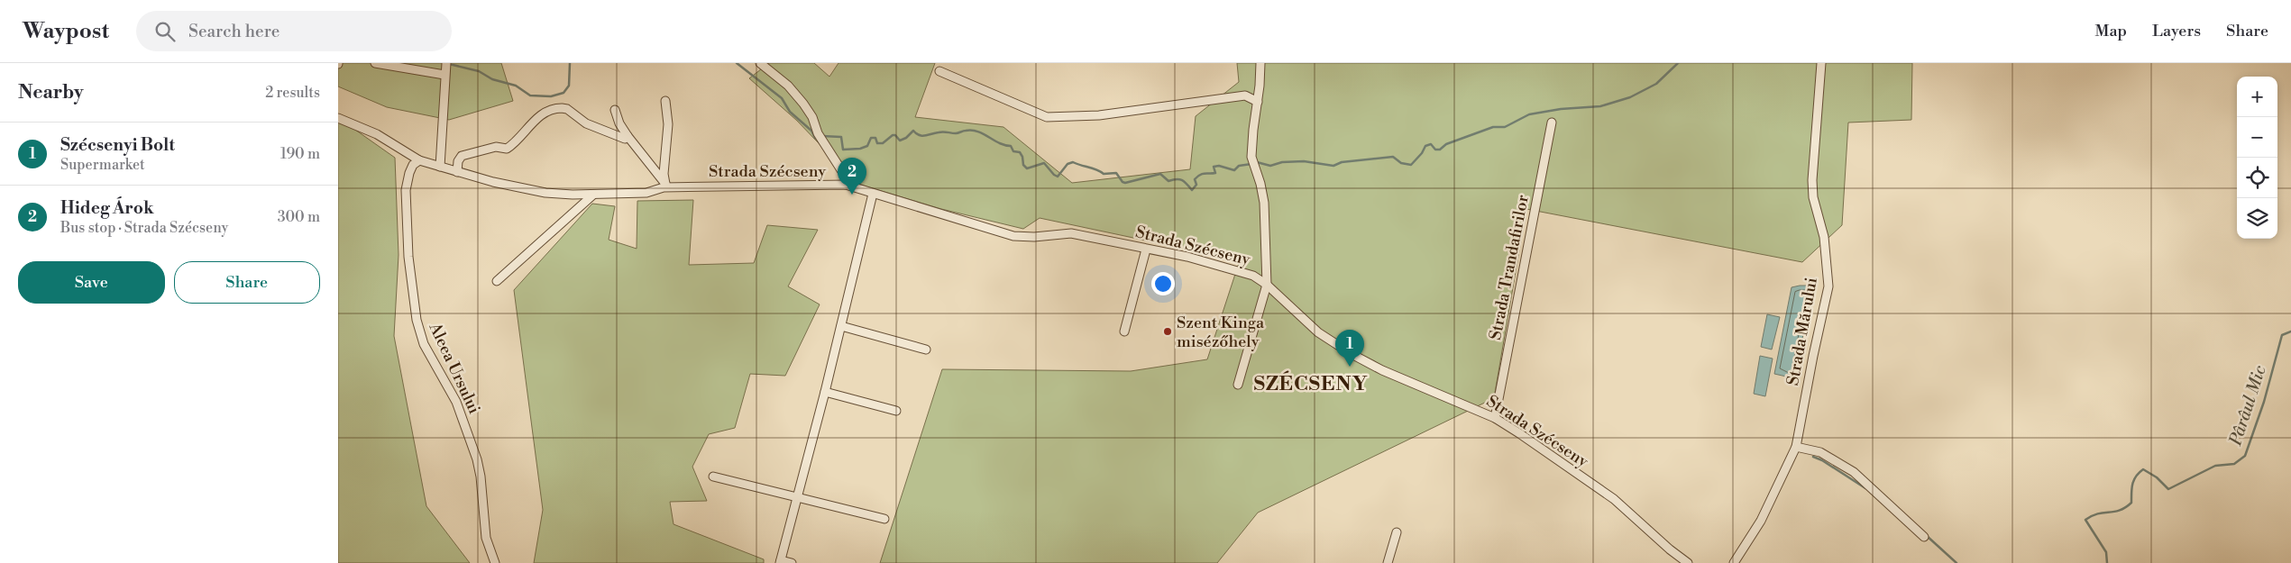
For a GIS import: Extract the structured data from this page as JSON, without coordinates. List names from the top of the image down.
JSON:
{
  "streets": {
    "street": [
      "Strada Szécseny",
      "Strada Trandafirilor",
      "Strada Mărului",
      "Aleea Ursului"
    ]
  },
  "crossings": [
    ["Strada Szécseny", "Strada Trandafirilor"],
    ["Strada Szécseny", "Aleea Ursului"]
  ],
  "districts": ["SZÉCSENY"],
  "water": ["Pârâul Mic"],
  "places": ["Szent Kinga misézőhely"],
  "page": {
    "header": "Waypost",
    "search": "Search here",
    "nav": ["Map", "Layers", "Share"],
    "heading": ["Nearby", "2 results"],
    "map_buttons": ["+", "−"],
    "list": [
      {
        "mark": "1",
        "name": "Szécsenyi Bolt",
        "note": "Supermarket",
        "value": "190 m"
      },
      {
        "mark": "2",
        "name": "Hideg Árok",
        "note": "Bus stop · Strada Szécseny",
        "value": "300 m"
      }
    ],
    "pins": ["2", "1"],
    "buttons": ["Save", "Share"]
  }
}
